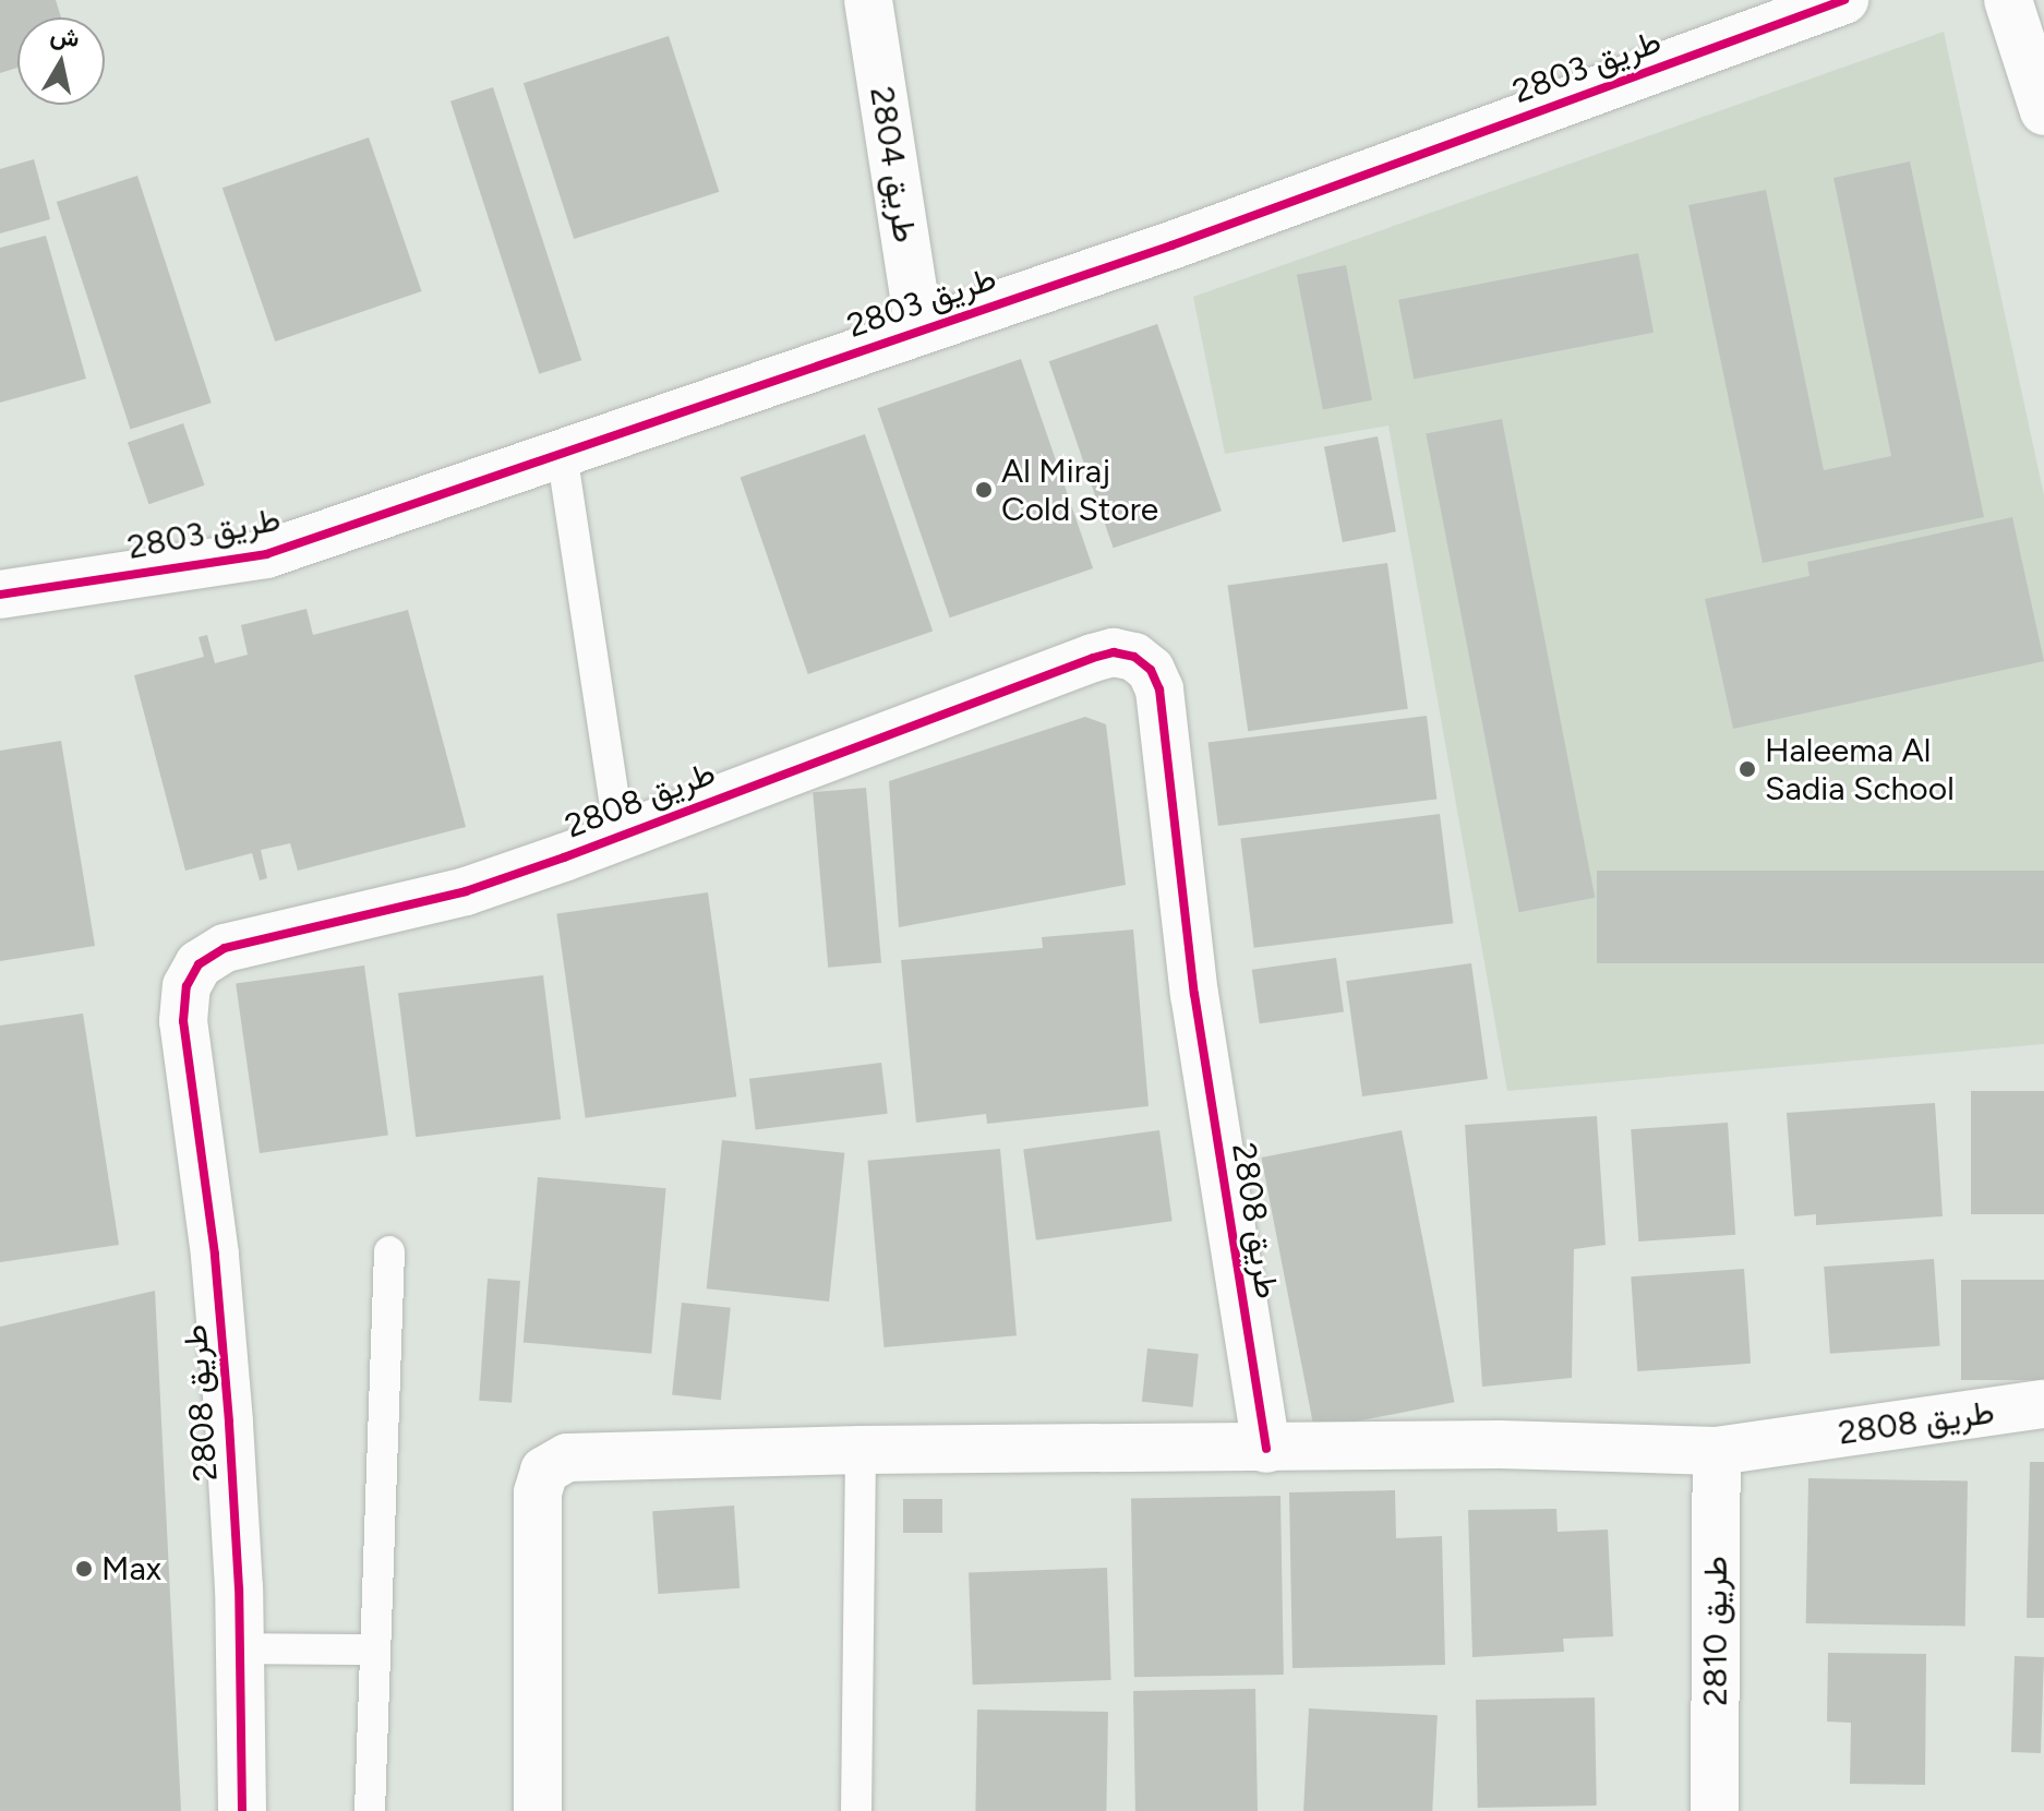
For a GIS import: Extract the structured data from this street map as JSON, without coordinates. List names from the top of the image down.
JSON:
{
  "streets": {
    "street": [
      "طريق 2803",
      "طريق 2804",
      "طريق 2808",
      "طريق 2810"
    ]
  },
  "crossings": [
    ["طريق 2803", "طريق 2804"],
    ["طريق 2808", "طريق 2810"]
  ],
  "places": ["Al Miraj Cold Store", "Haleema Al Sadia School", "Max"],
  "north": "top"
}
